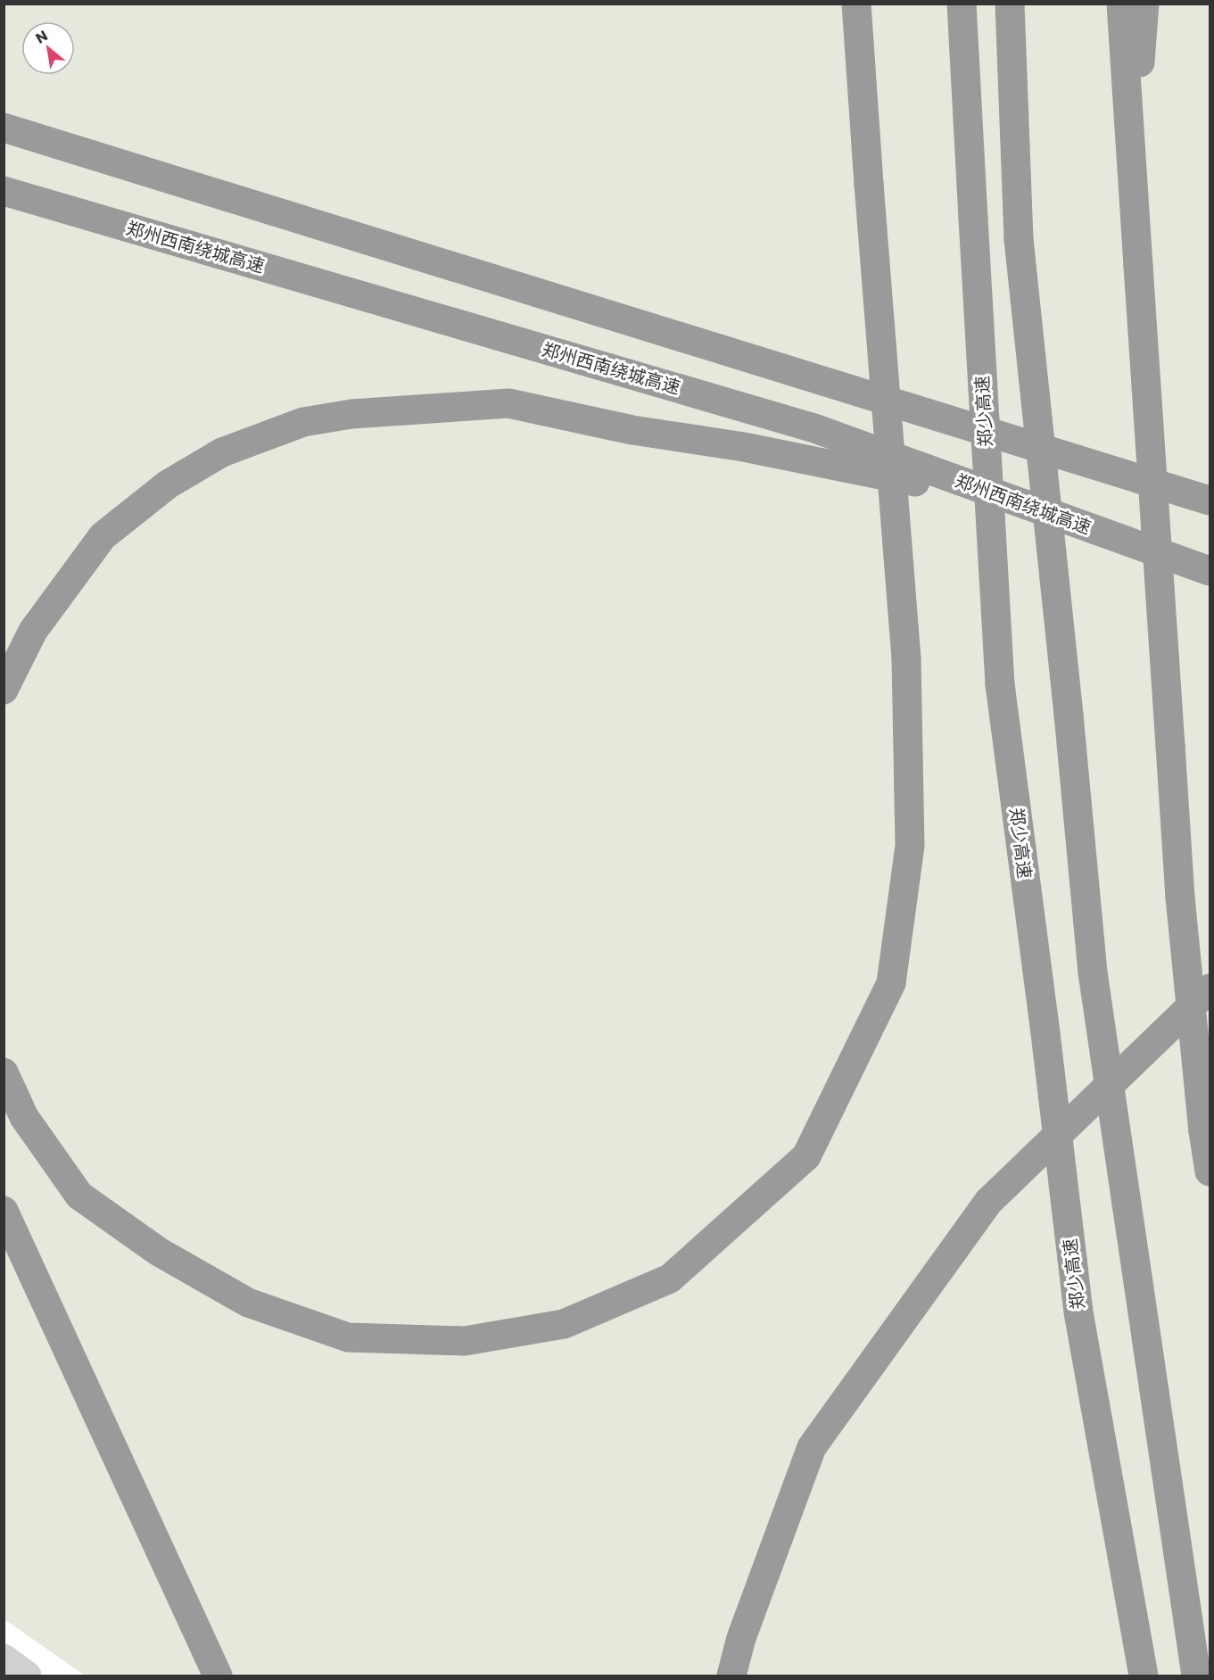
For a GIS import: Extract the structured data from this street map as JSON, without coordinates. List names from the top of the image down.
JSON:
{
  "streets": {
    "highway": ["郑州西南绕城高速", "郑少高速"]
  },
  "north": "top left"
}
